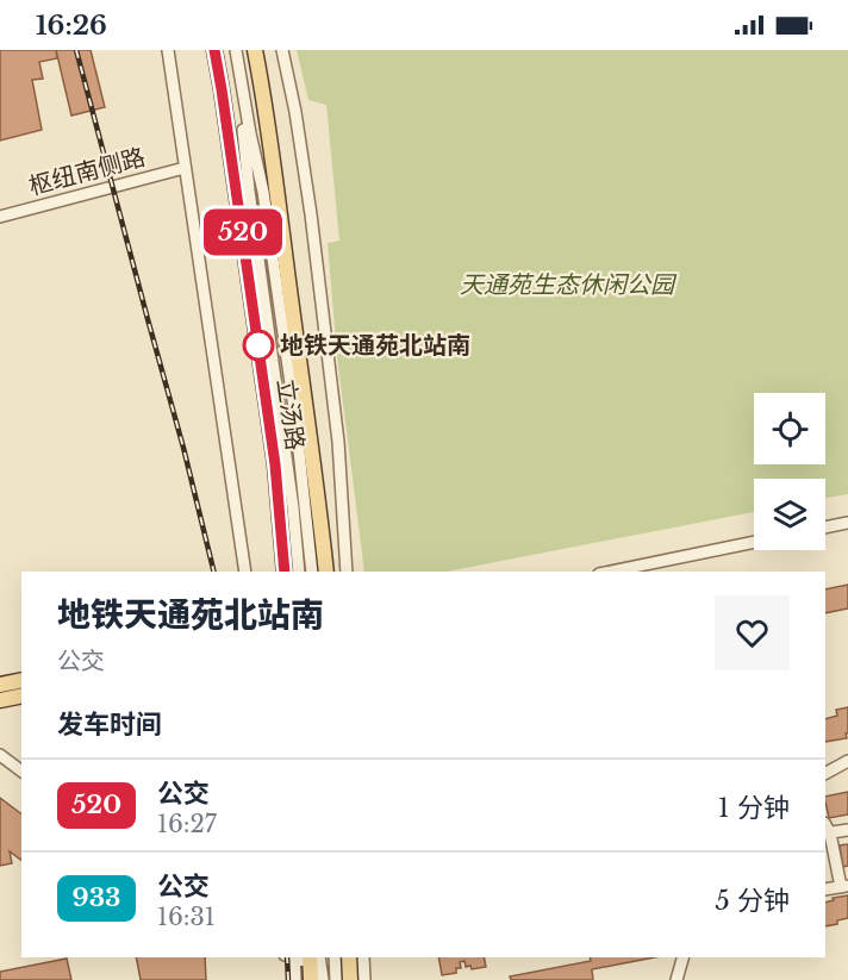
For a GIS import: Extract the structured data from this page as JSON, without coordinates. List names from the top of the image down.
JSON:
{
  "streets": {
    "main road": ["立汤路"],
    "street": ["枢纽南侧路"]
  },
  "parks": ["天通苑生态休闲公园"],
  "places": ["地铁天通苑北站南"],
  "lines": ["bus line 520"],
  "page": {
    "status": "16:26",
    "on_map": "520",
    "heading": [
      ["地铁天通苑北站南", "公交"],
      "发车时间"
    ],
    "list": [
      {
        "mark": "520",
        "name": "公交",
        "note": "16:27",
        "value": "1 分钟"
      },
      {
        "mark": "933",
        "name": "公交",
        "note": "16:31",
        "value": "5 分钟"
      }
    ]
  }
}
